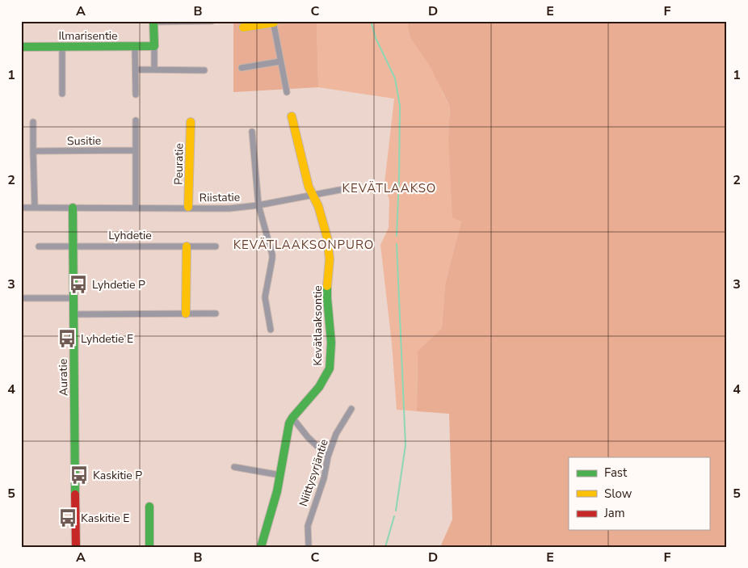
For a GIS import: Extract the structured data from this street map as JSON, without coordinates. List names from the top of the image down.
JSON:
{
  "streets": {
    "street": [
      "Ilmarisentie",
      "Susitie",
      "Peuratie",
      "Riistatie",
      "Lyhdetie",
      "Kevätlaaksontie",
      "Auratie",
      "Niittysyrjäntie"
    ]
  },
  "crossings": [
    ["Peuratie", "Riistatie"],
    ["Riistatie", "Kevätlaaksontie"],
    ["Riistatie", "Auratie"],
    ["Lyhdetie", "Auratie"]
  ],
  "districts": ["KEVÄTLAAKSO", "KEVÄTLAAKSONPURO"],
  "places": {
    "bus stop": [
      "Lyhdetie P",
      "Lyhdetie E",
      "Kaskitie P",
      "Kaskitie E"
    ]
  },
  "legend": ["Fast", "Slow", "Jam"],
  "grid": {
    "columns": [
      "A",
      "B",
      "C",
      "D",
      "E",
      "F"
    ],
    "rows": [
      "1",
      "2",
      "3",
      "4",
      "5"
    ]
  }
}
